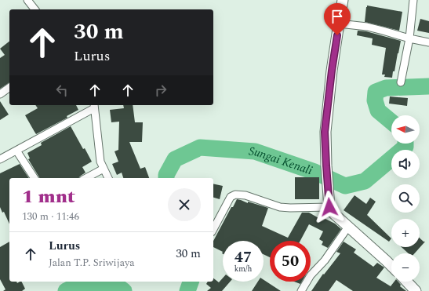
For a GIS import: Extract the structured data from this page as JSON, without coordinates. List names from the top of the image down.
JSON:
{
  "water": ["Sungai Kenali"],
  "north": "left",
  "page": {
    "turn": ["30 m", "Lurus"],
    "map_buttons": ["+", "−"],
    "heading": ["1 mnt", "130 m · 11:46"],
    "list": [
      {
        "name": "Lurus",
        "note": "Jalan T.P. Sriwijaya",
        "value": "30 m"
      }
    ],
    "speed": "47 km/h",
    "limit": "50"
  }
}
